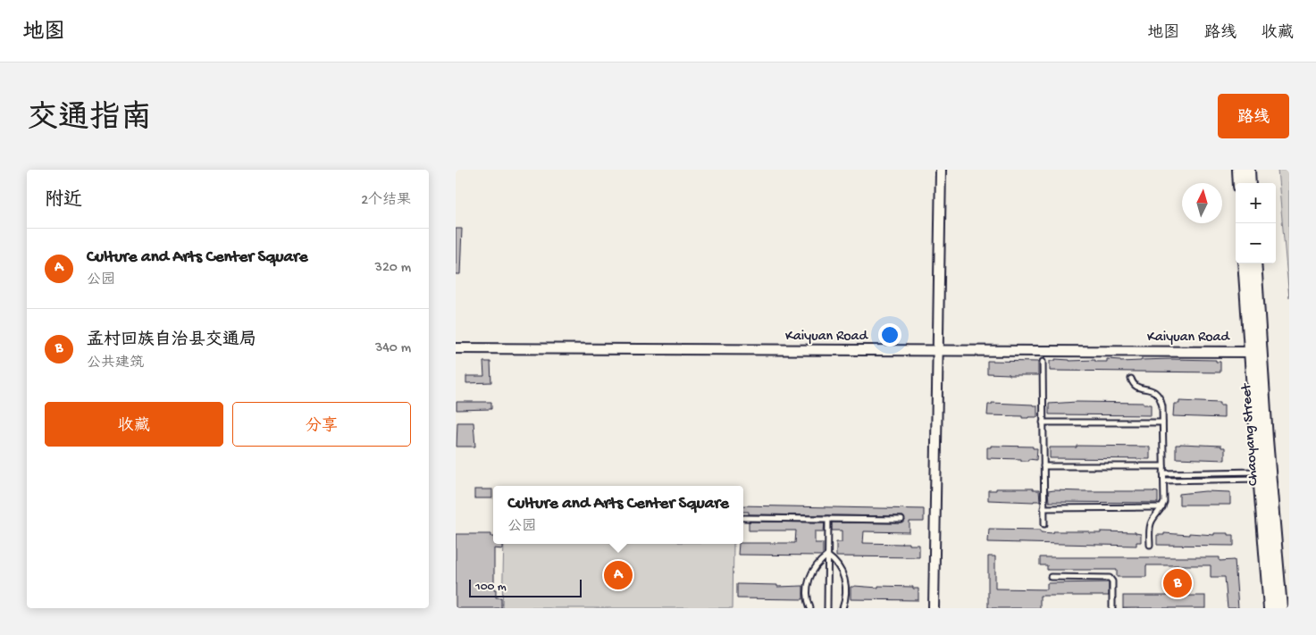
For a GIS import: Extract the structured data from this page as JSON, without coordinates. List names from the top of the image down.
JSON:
{
  "streets": {
    "street": ["Kaiyuan Road", "Chaoyang Street"]
  },
  "crossings": [
    ["Kaiyuan Road", "Chaoyang Street"]
  ],
  "scale_bar": "100 m",
  "north": "top",
  "page": {
    "header": "地图",
    "nav": ["地图", "路线", "收藏"],
    "title": "交通指南",
    "buttons": [
      "路线",
      ["收藏", "分享"]
    ],
    "heading": ["附近", "2个结果"],
    "map_buttons": ["+", "−"],
    "list": [
      {
        "mark": "A",
        "name": "Culture and Arts Center Square",
        "note": "公园",
        "value": "320 m"
      },
      {
        "mark": "B",
        "name": "孟村回族自治县交通局",
        "note": "公共建筑",
        "value": "340 m"
      }
    ],
    "popup": ["Culture and Arts Center Square", "公园"],
    "pins": ["A", "B"],
    "scale": "100 m"
  }
}
